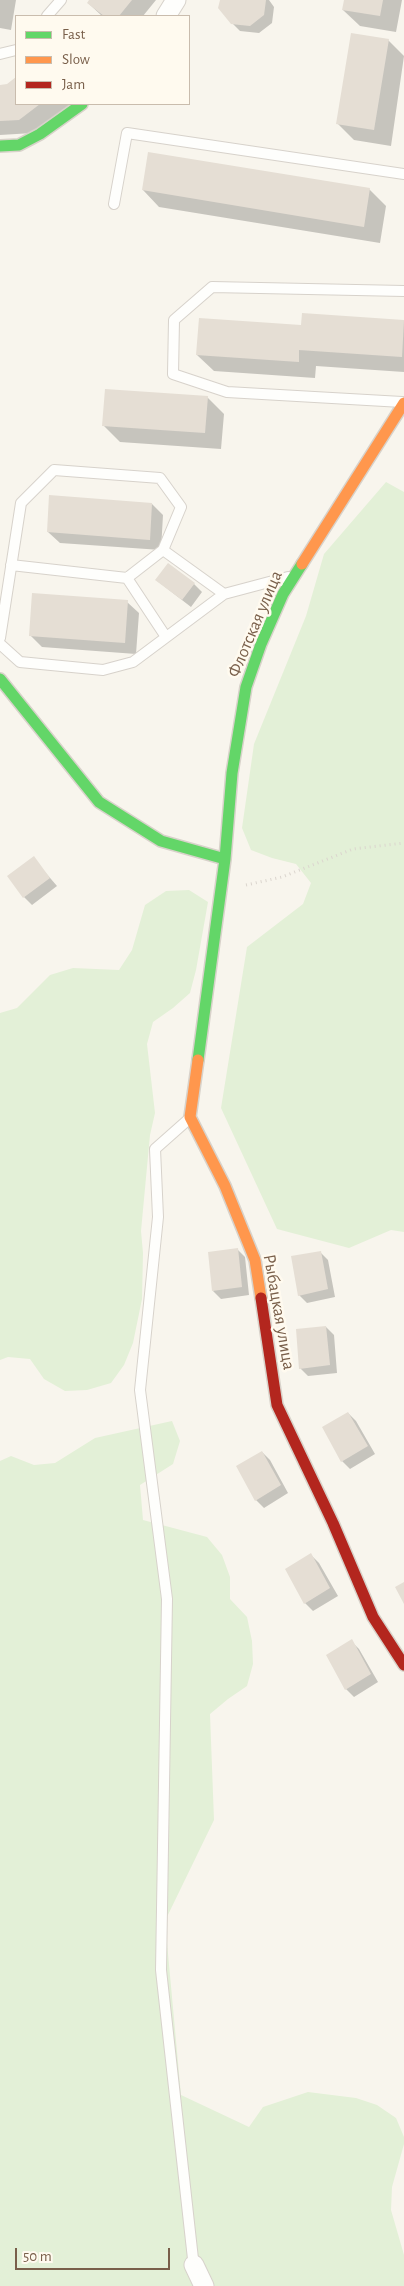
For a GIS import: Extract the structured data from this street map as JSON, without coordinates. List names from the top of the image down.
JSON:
{
  "streets": {
    "street": ["Флотская улица", "Рыбацкая улица"]
  },
  "legend": ["Fast", "Slow", "Jam"],
  "scale_bar": "50 m"
}
